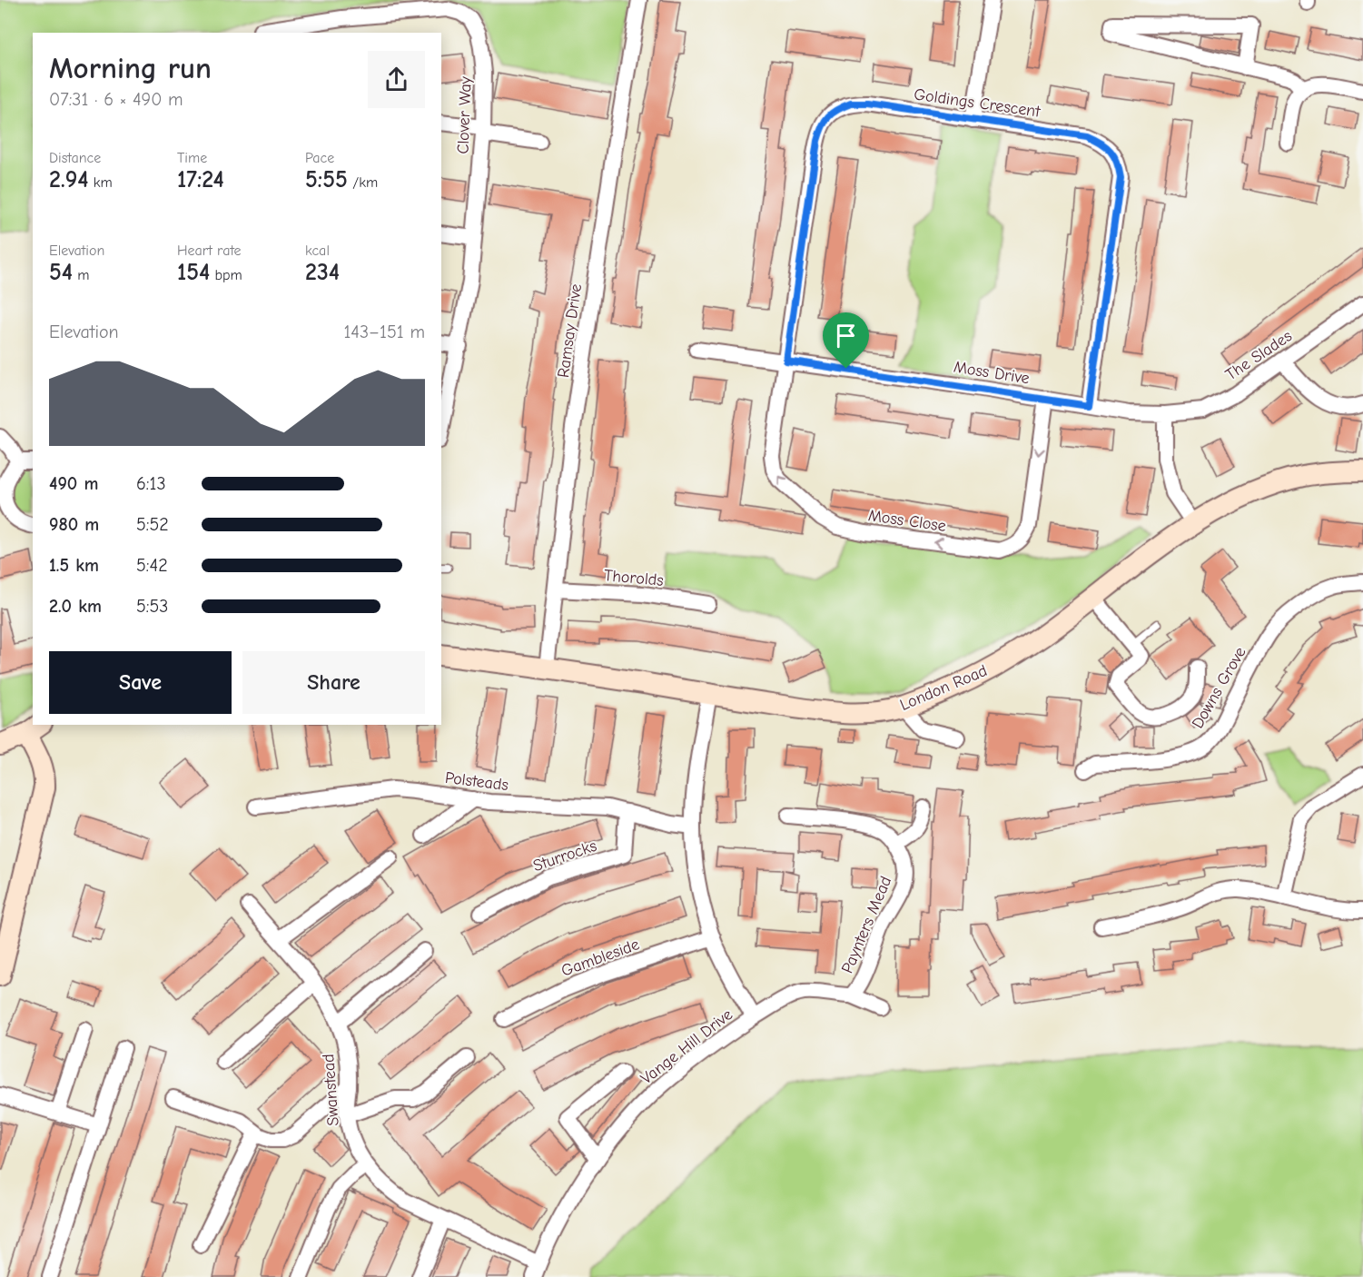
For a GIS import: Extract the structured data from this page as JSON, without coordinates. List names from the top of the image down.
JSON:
{
  "streets": {
    "main road": ["London Road"],
    "street": [
      "Goldings Crescent",
      "Clover Way",
      "Ramsay Drive",
      "The Slades",
      "Moss Drive",
      "Moss Close",
      "Thorolds",
      "Downs Grove",
      "Polsteads",
      "Sturrocks",
      "Paynters Mead",
      "Gambleside",
      "Vange Hill Drive",
      "Swanstead"
    ]
  },
  "crossings": [
    ["Goldings Crescent", "Moss Drive"],
    ["Goldings Crescent", "Moss Close"],
    ["Ramsay Drive", "Thorolds"],
    ["Ramsay Drive", "London Road"],
    ["The Slades", "Moss Drive"],
    ["Moss Drive", "Moss Close"],
    ["London Road", "Vange Hill Drive"],
    ["Polsteads", "Sturrocks"],
    ["Polsteads", "Vange Hill Drive"],
    ["Paynters Mead", "Vange Hill Drive"],
    ["Gambleside", "Vange Hill Drive"],
    ["Vange Hill Drive", "Swanstead"]
  ],
  "page": {
    "heading": ["Morning run", "07:31 · 6 × 490 m"],
    "stats": [
      ["Distance", "2.94 km"],
      ["Time", "17:24"],
      ["Pace", "5:55 /km"],
      ["Elevation", "54 m"],
      ["Heart rate", "154 bpm"],
      ["kcal", "234"]
    ],
    "chart": ["Elevation", "143–151 m"],
    "list": [
      {
        "name": "490 m",
        "note": "6:13"
      },
      {
        "name": "980 m",
        "note": "5:52"
      },
      {
        "name": "1.5 km",
        "note": "5:42"
      },
      {
        "name": "2.0 km",
        "note": "5:53"
      }
    ],
    "buttons": ["Save", "Share"]
  }
}
